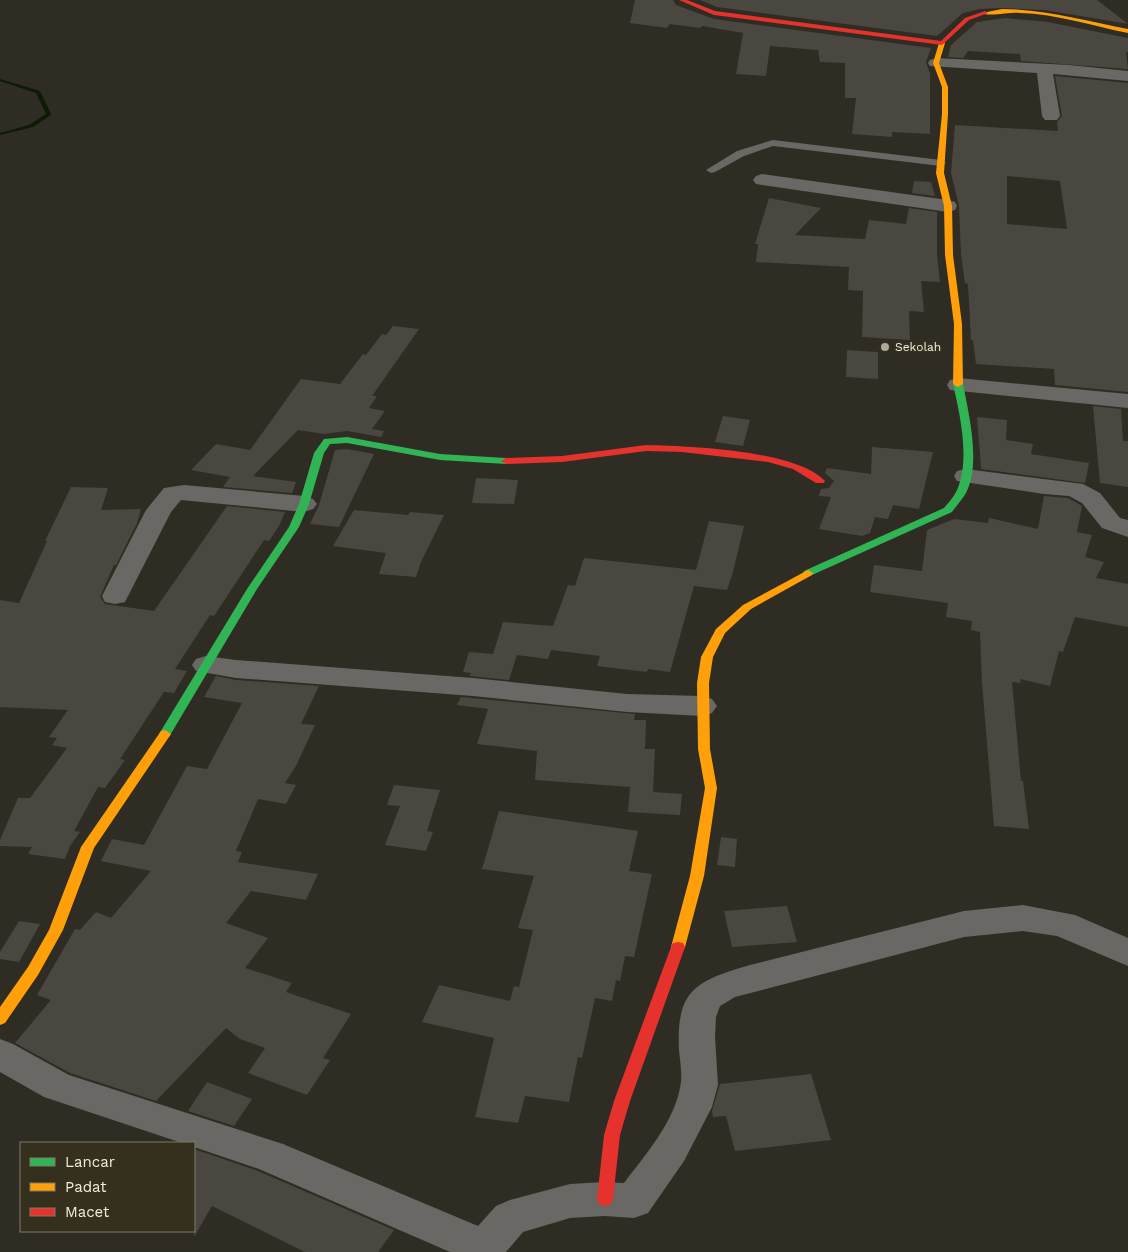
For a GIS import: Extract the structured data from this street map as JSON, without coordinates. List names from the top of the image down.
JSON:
{
  "places": ["Sekolah"],
  "legend": ["Lancar", "Padat", "Macet"]
}
